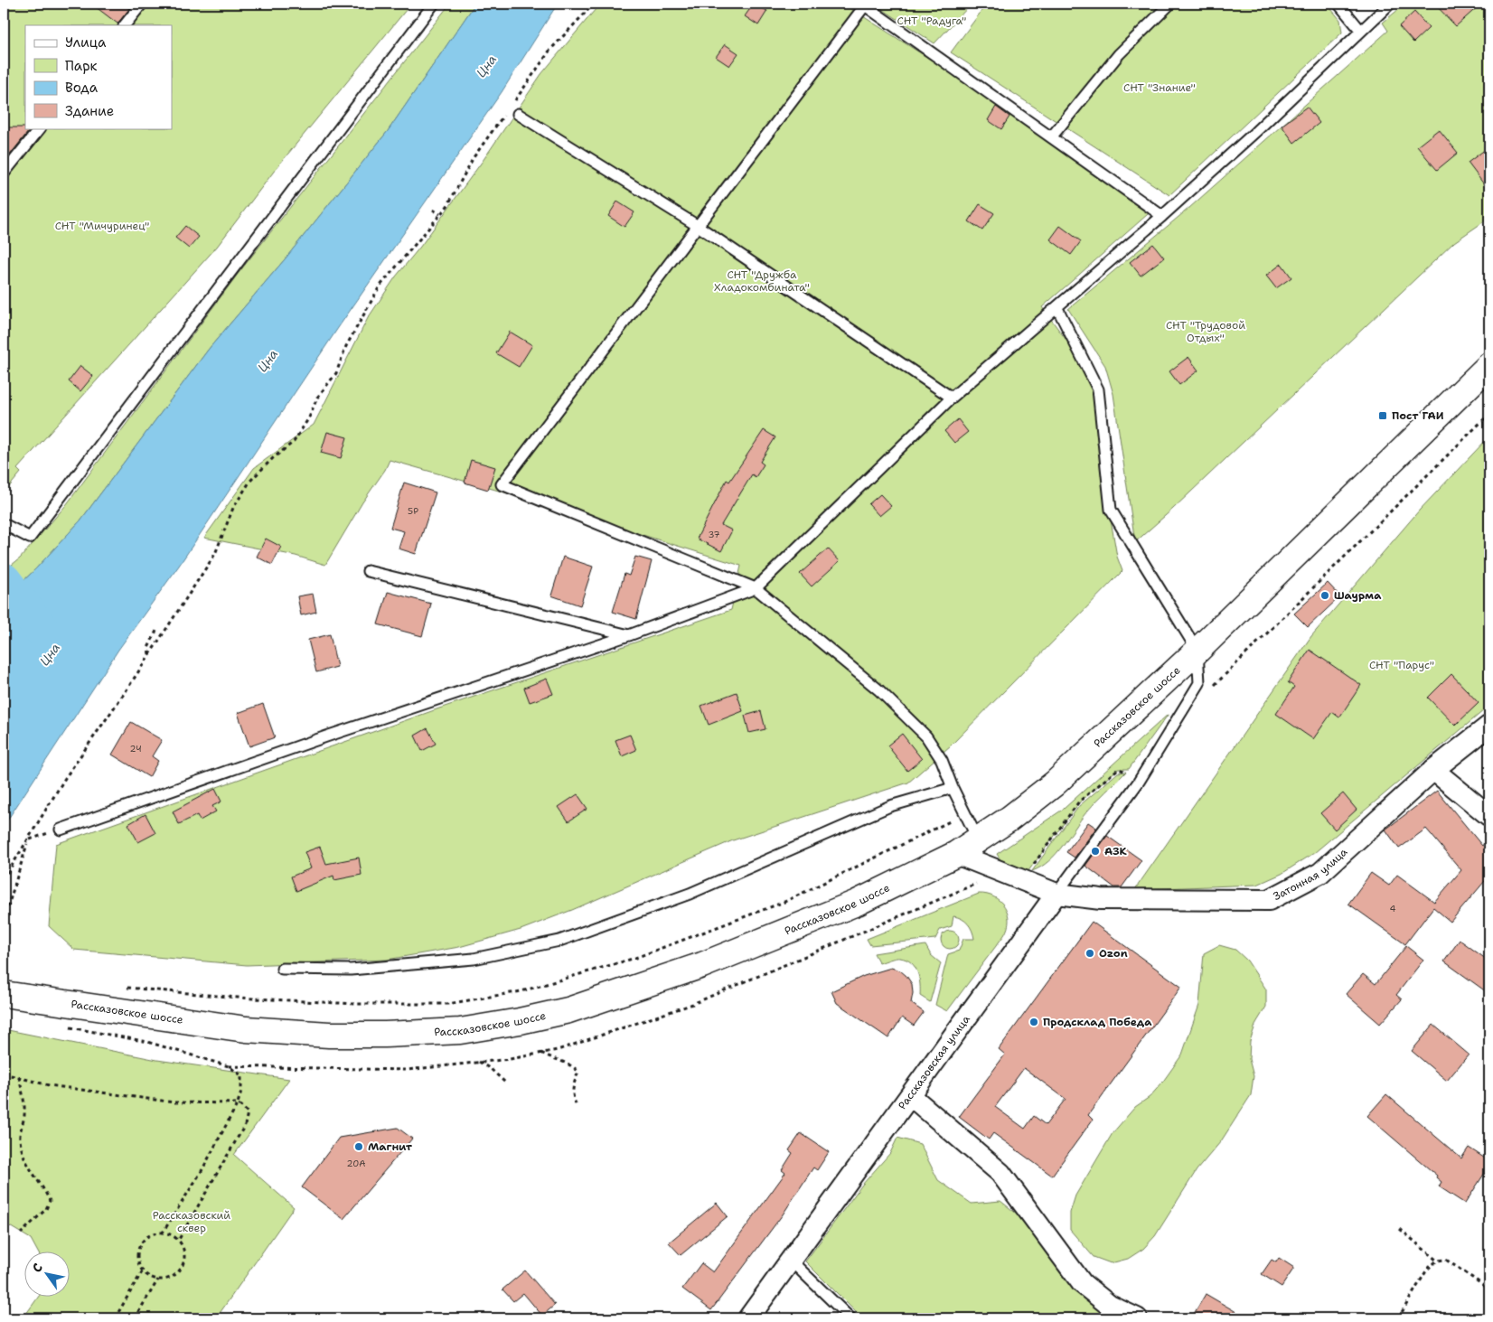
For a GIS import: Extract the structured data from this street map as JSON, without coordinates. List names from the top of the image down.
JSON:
{
  "streets": {
    "main road": ["Рассказовское шоссе"],
    "street": ["Затонная улица", "Рассказовская улица"]
  },
  "crossings": [
    ["Затонная улица", "Рассказовская улица"]
  ],
  "water": ["Цна"],
  "parks": [
    "СНТ \"Радуга\"",
    "СНТ \"Знание\"",
    "СНТ \"Мичуринец\"",
    "СНТ \"Дружба Хладокомбината\"",
    "СНТ \"Трудовой Отдых\"",
    "СНТ \"Парус\"",
    "Рассказовский сквер"
  ],
  "places": {
    "transit": ["Пост ГАИ"],
    "other": [
      "Шаурма",
      "АЗК",
      "Ozon",
      "Продсклад Победа",
      "Магнит"
    ]
  },
  "house_numbers": [
    "5Р",
    "37",
    "2Ч",
    "4",
    "20А"
  ],
  "legend": [
    "Улица",
    "Парк",
    "Вода",
    "Здание"
  ],
  "north": "top left"
}
